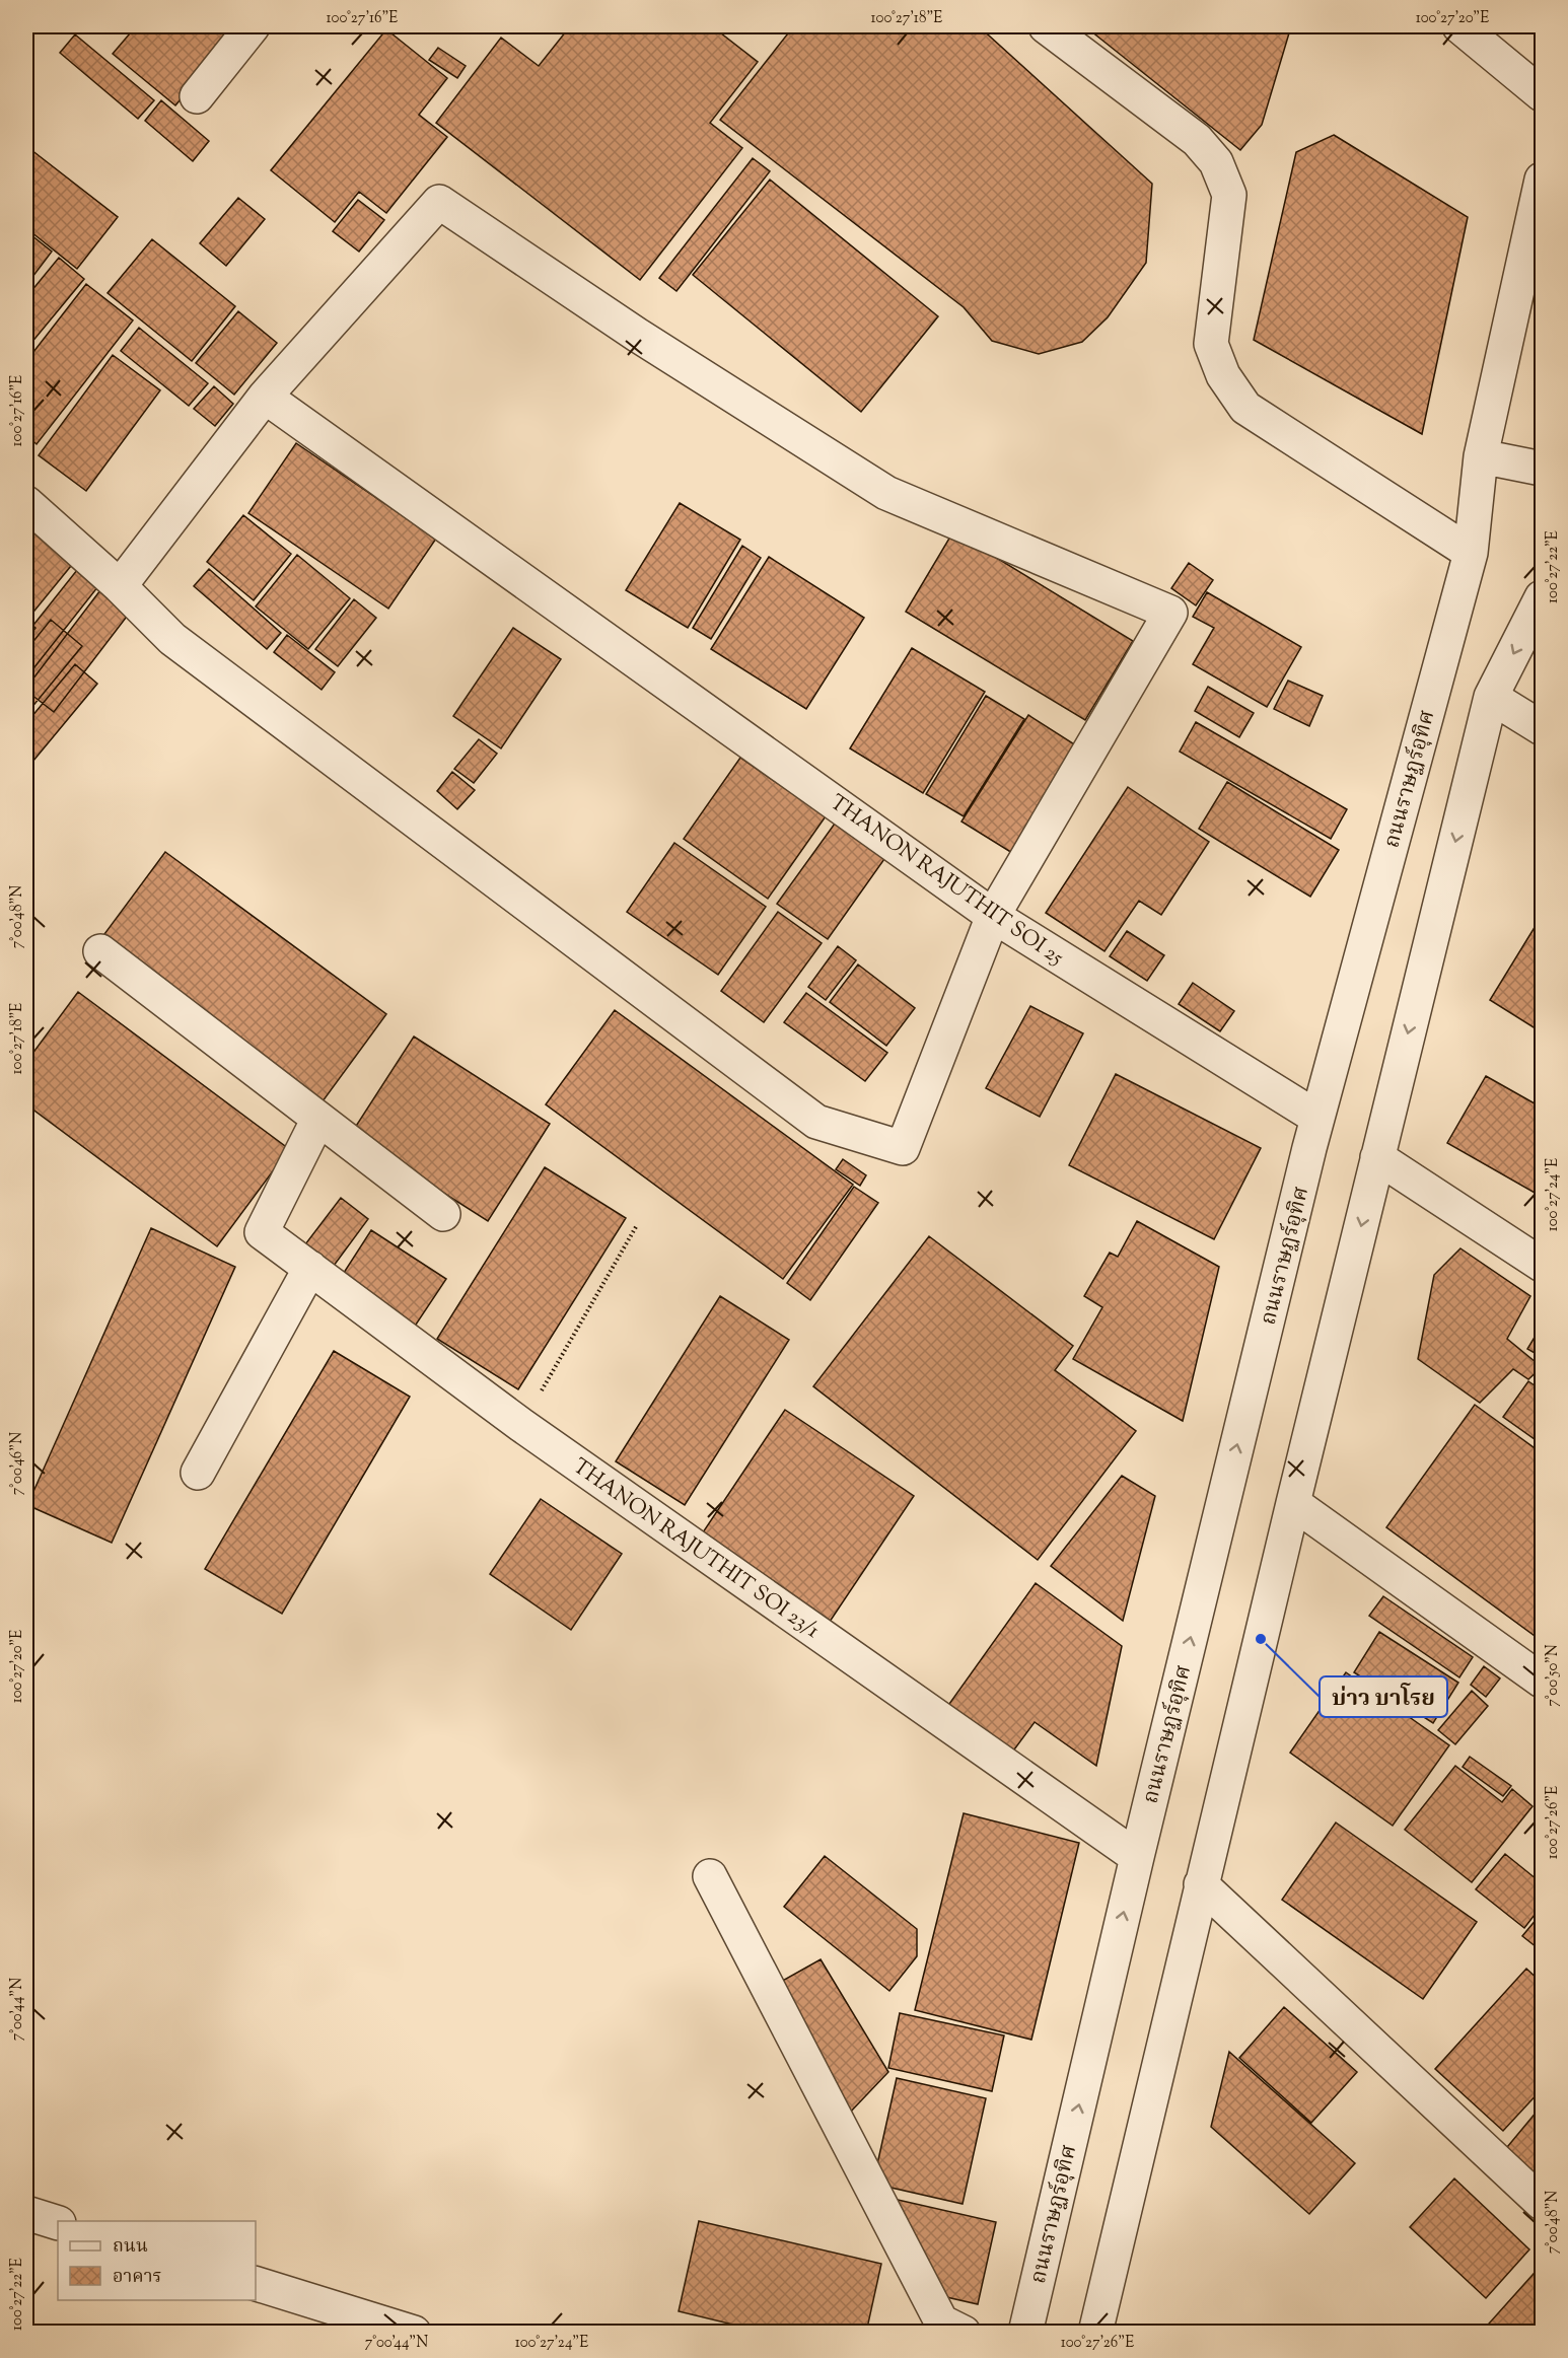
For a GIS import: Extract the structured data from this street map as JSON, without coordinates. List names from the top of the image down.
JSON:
{
  "streets": {
    "street": ["ถนนราษฏร์อุทิศ", "THANON RAJUTHIT SOI 25", "THANON RAJUTHIT SOI 23/1"]
  },
  "crossings": [
    ["ถนนราษฏร์อุทิศ", "THANON RAJUTHIT SOI 25"],
    ["ถนนราษฏร์อุทิศ", "THANON RAJUTHIT SOI 23/1"]
  ],
  "places": ["บ่าว บาโรย"],
  "legend": ["ถนน", "อาคาร"],
  "coordinates": [
    "100°27'16\"E",
    "100°27'18\"E",
    "100°27'20\"E",
    "100°27'22\"E",
    "7°00'48\"N",
    "100°27'24\"E",
    "7°00'46\"N",
    "7°00'50\"N",
    "100°27'26\"E",
    "7°00'44\"N"
  ]
}
